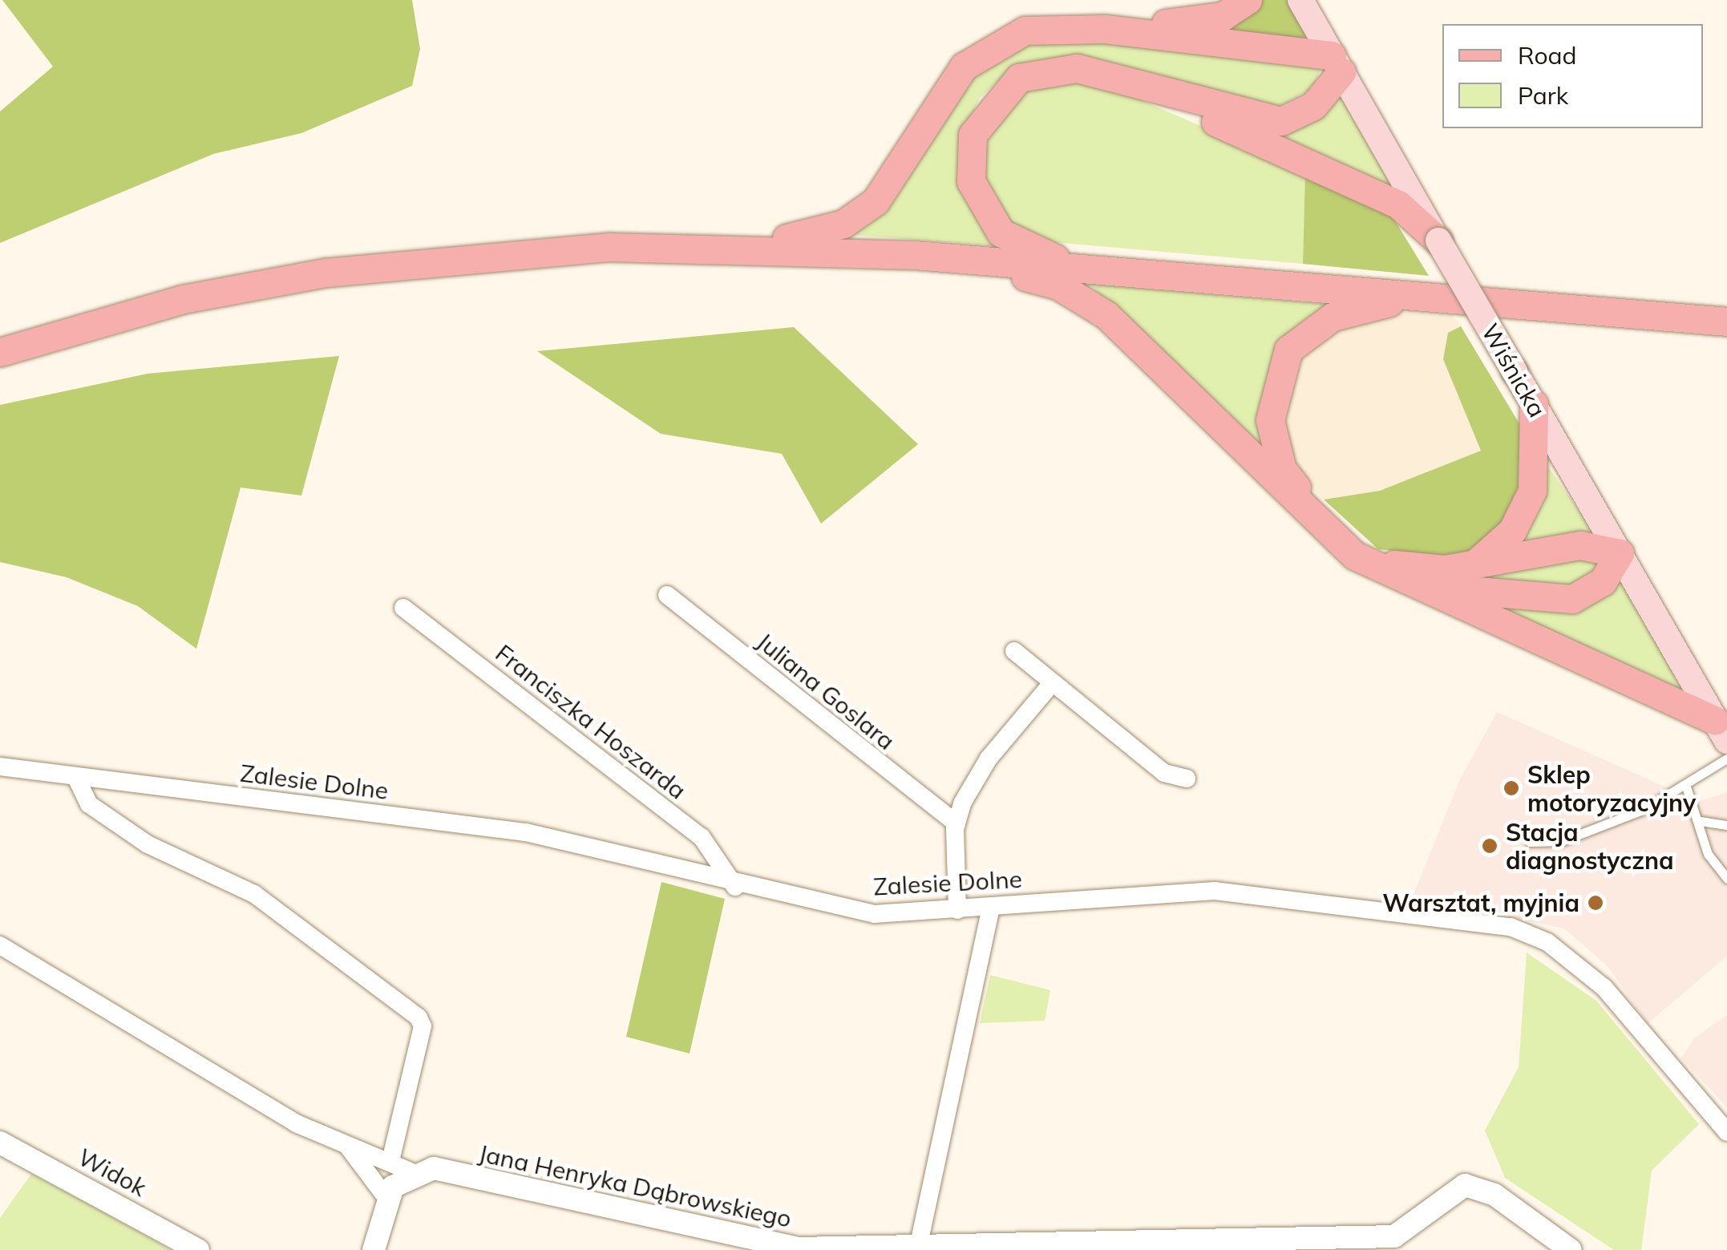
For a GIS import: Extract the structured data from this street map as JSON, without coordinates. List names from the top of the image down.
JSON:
{
  "streets": {
    "main road": ["Wiśnicka"],
    "street": [
      "Juliana Goslara",
      "Franciszka Hoszarda",
      "Zalesie Dolne",
      "Widok",
      "Jana Henryka Dąbrowskiego"
    ]
  },
  "crossings": [
    ["Franciszka Hoszarda", "Zalesie Dolne"]
  ],
  "places": ["Sklep motoryzacyjny", "Stacja diagnostyczna", "Warsztat, myjnia"],
  "legend": ["Road", "Park"]
}
